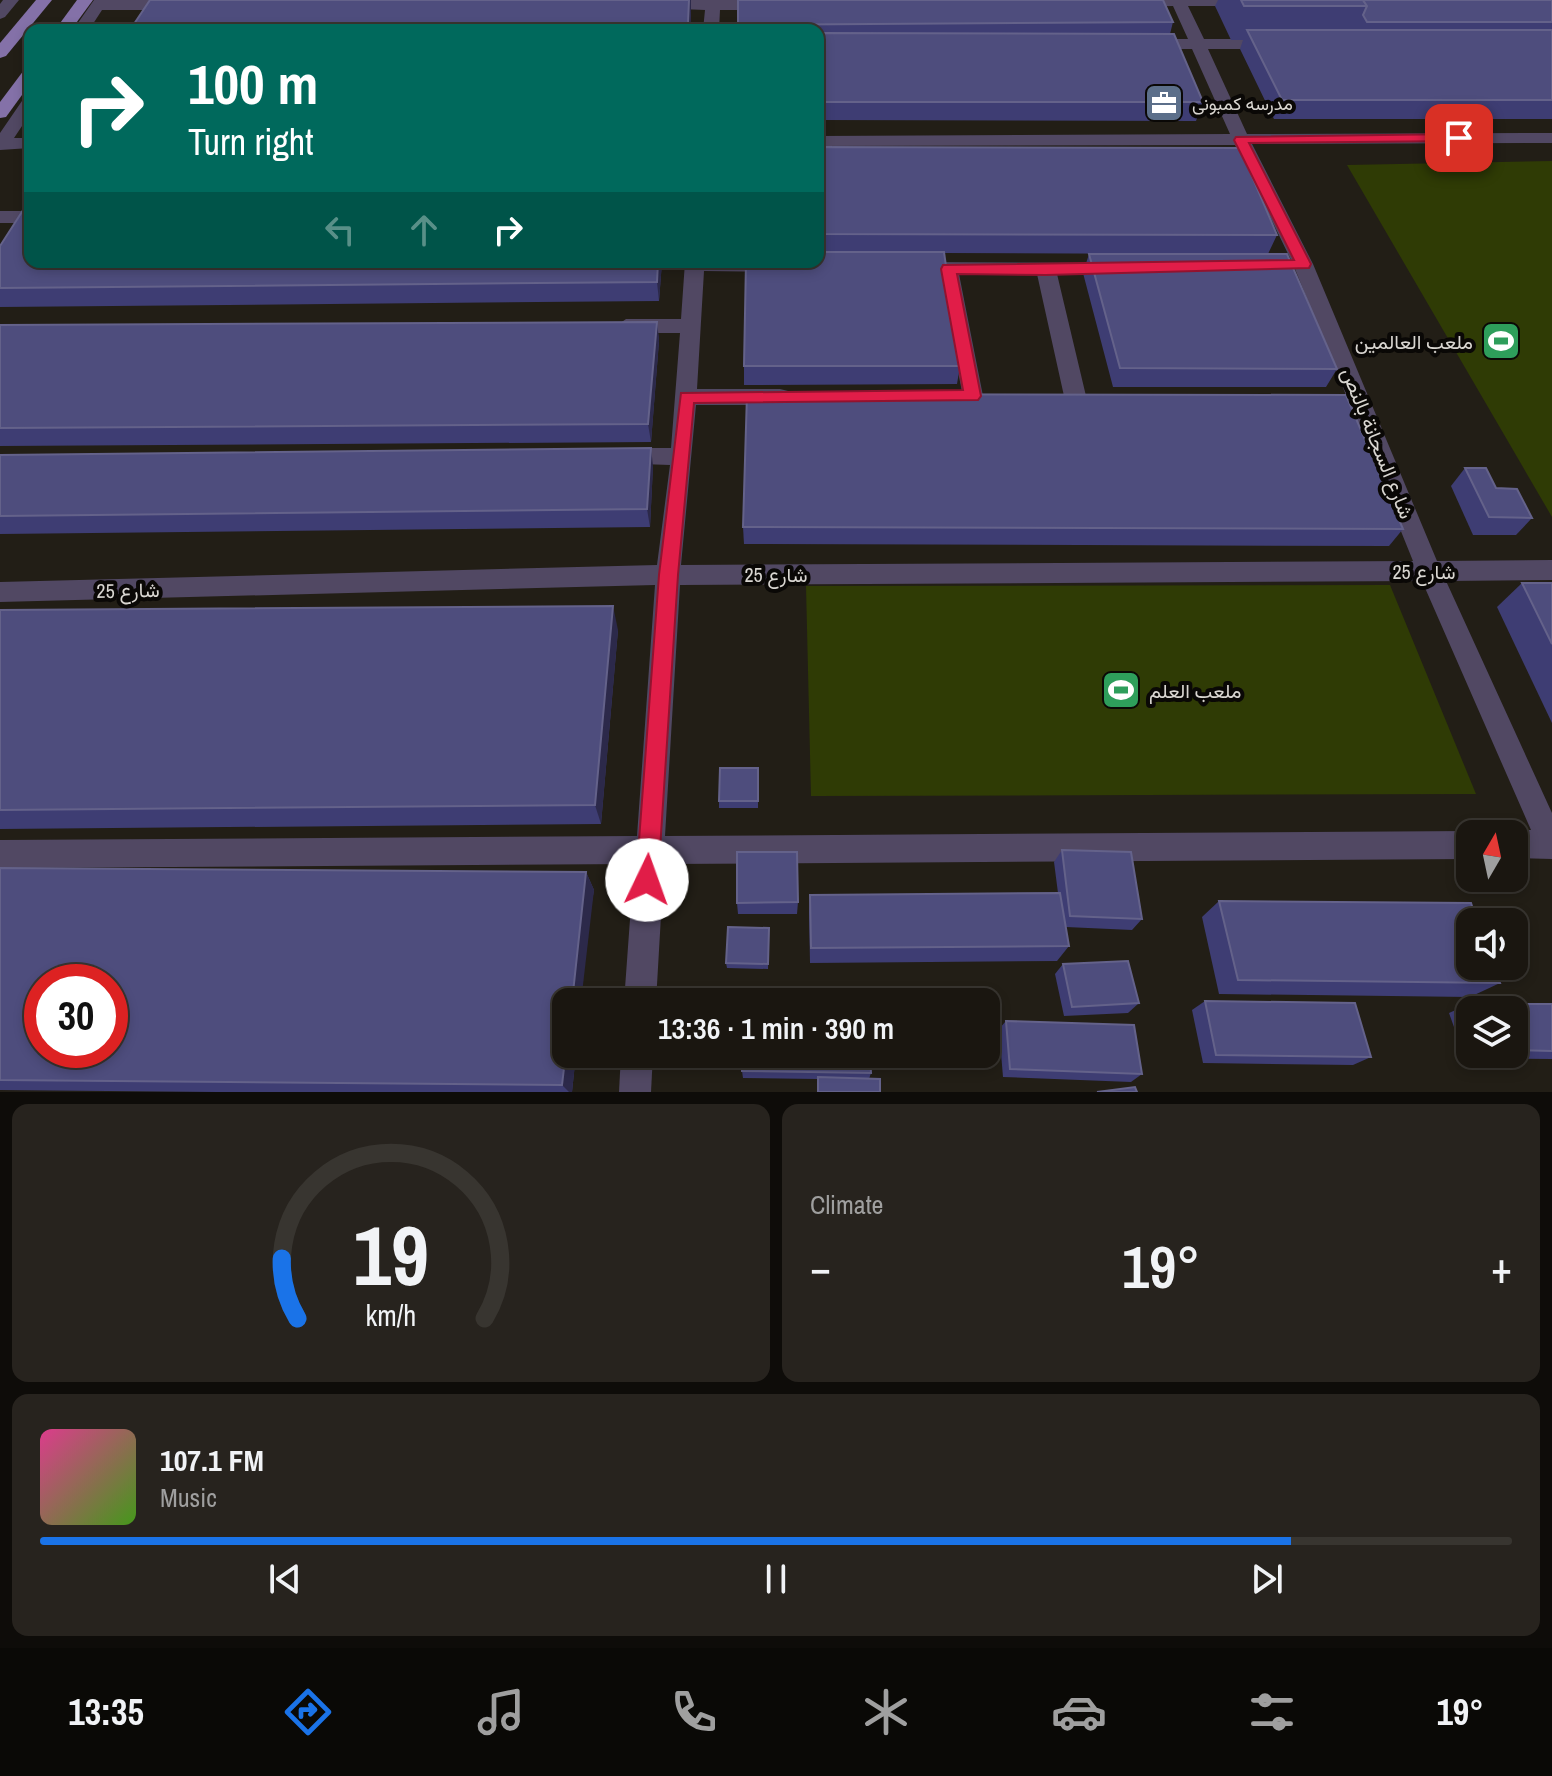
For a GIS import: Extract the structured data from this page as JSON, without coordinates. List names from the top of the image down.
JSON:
{
  "streets": {
    "street": ["شارع السجانة بالنص", "شارع 25"]
  },
  "crossings": [
    ["شارع السجانة بالنص", "شارع 25"]
  ],
  "places": {
    "office": ["مدرسه كمبونى"],
    "sports": ["ملعب العالمين", "ملعب العلم"]
  },
  "north": "top",
  "page": {
    "turn": ["100 m", "Turn right"],
    "limit": "30",
    "trip": "13:36 · 1 min · 390 m",
    "tile": "Climate",
    "heat": ["−", "19°", "+"],
    "song": ["107.1 FM", "Music"],
    "tabs": ["13:35", "19°"],
    "gauge": ["19", "km/h"]
  }
}
